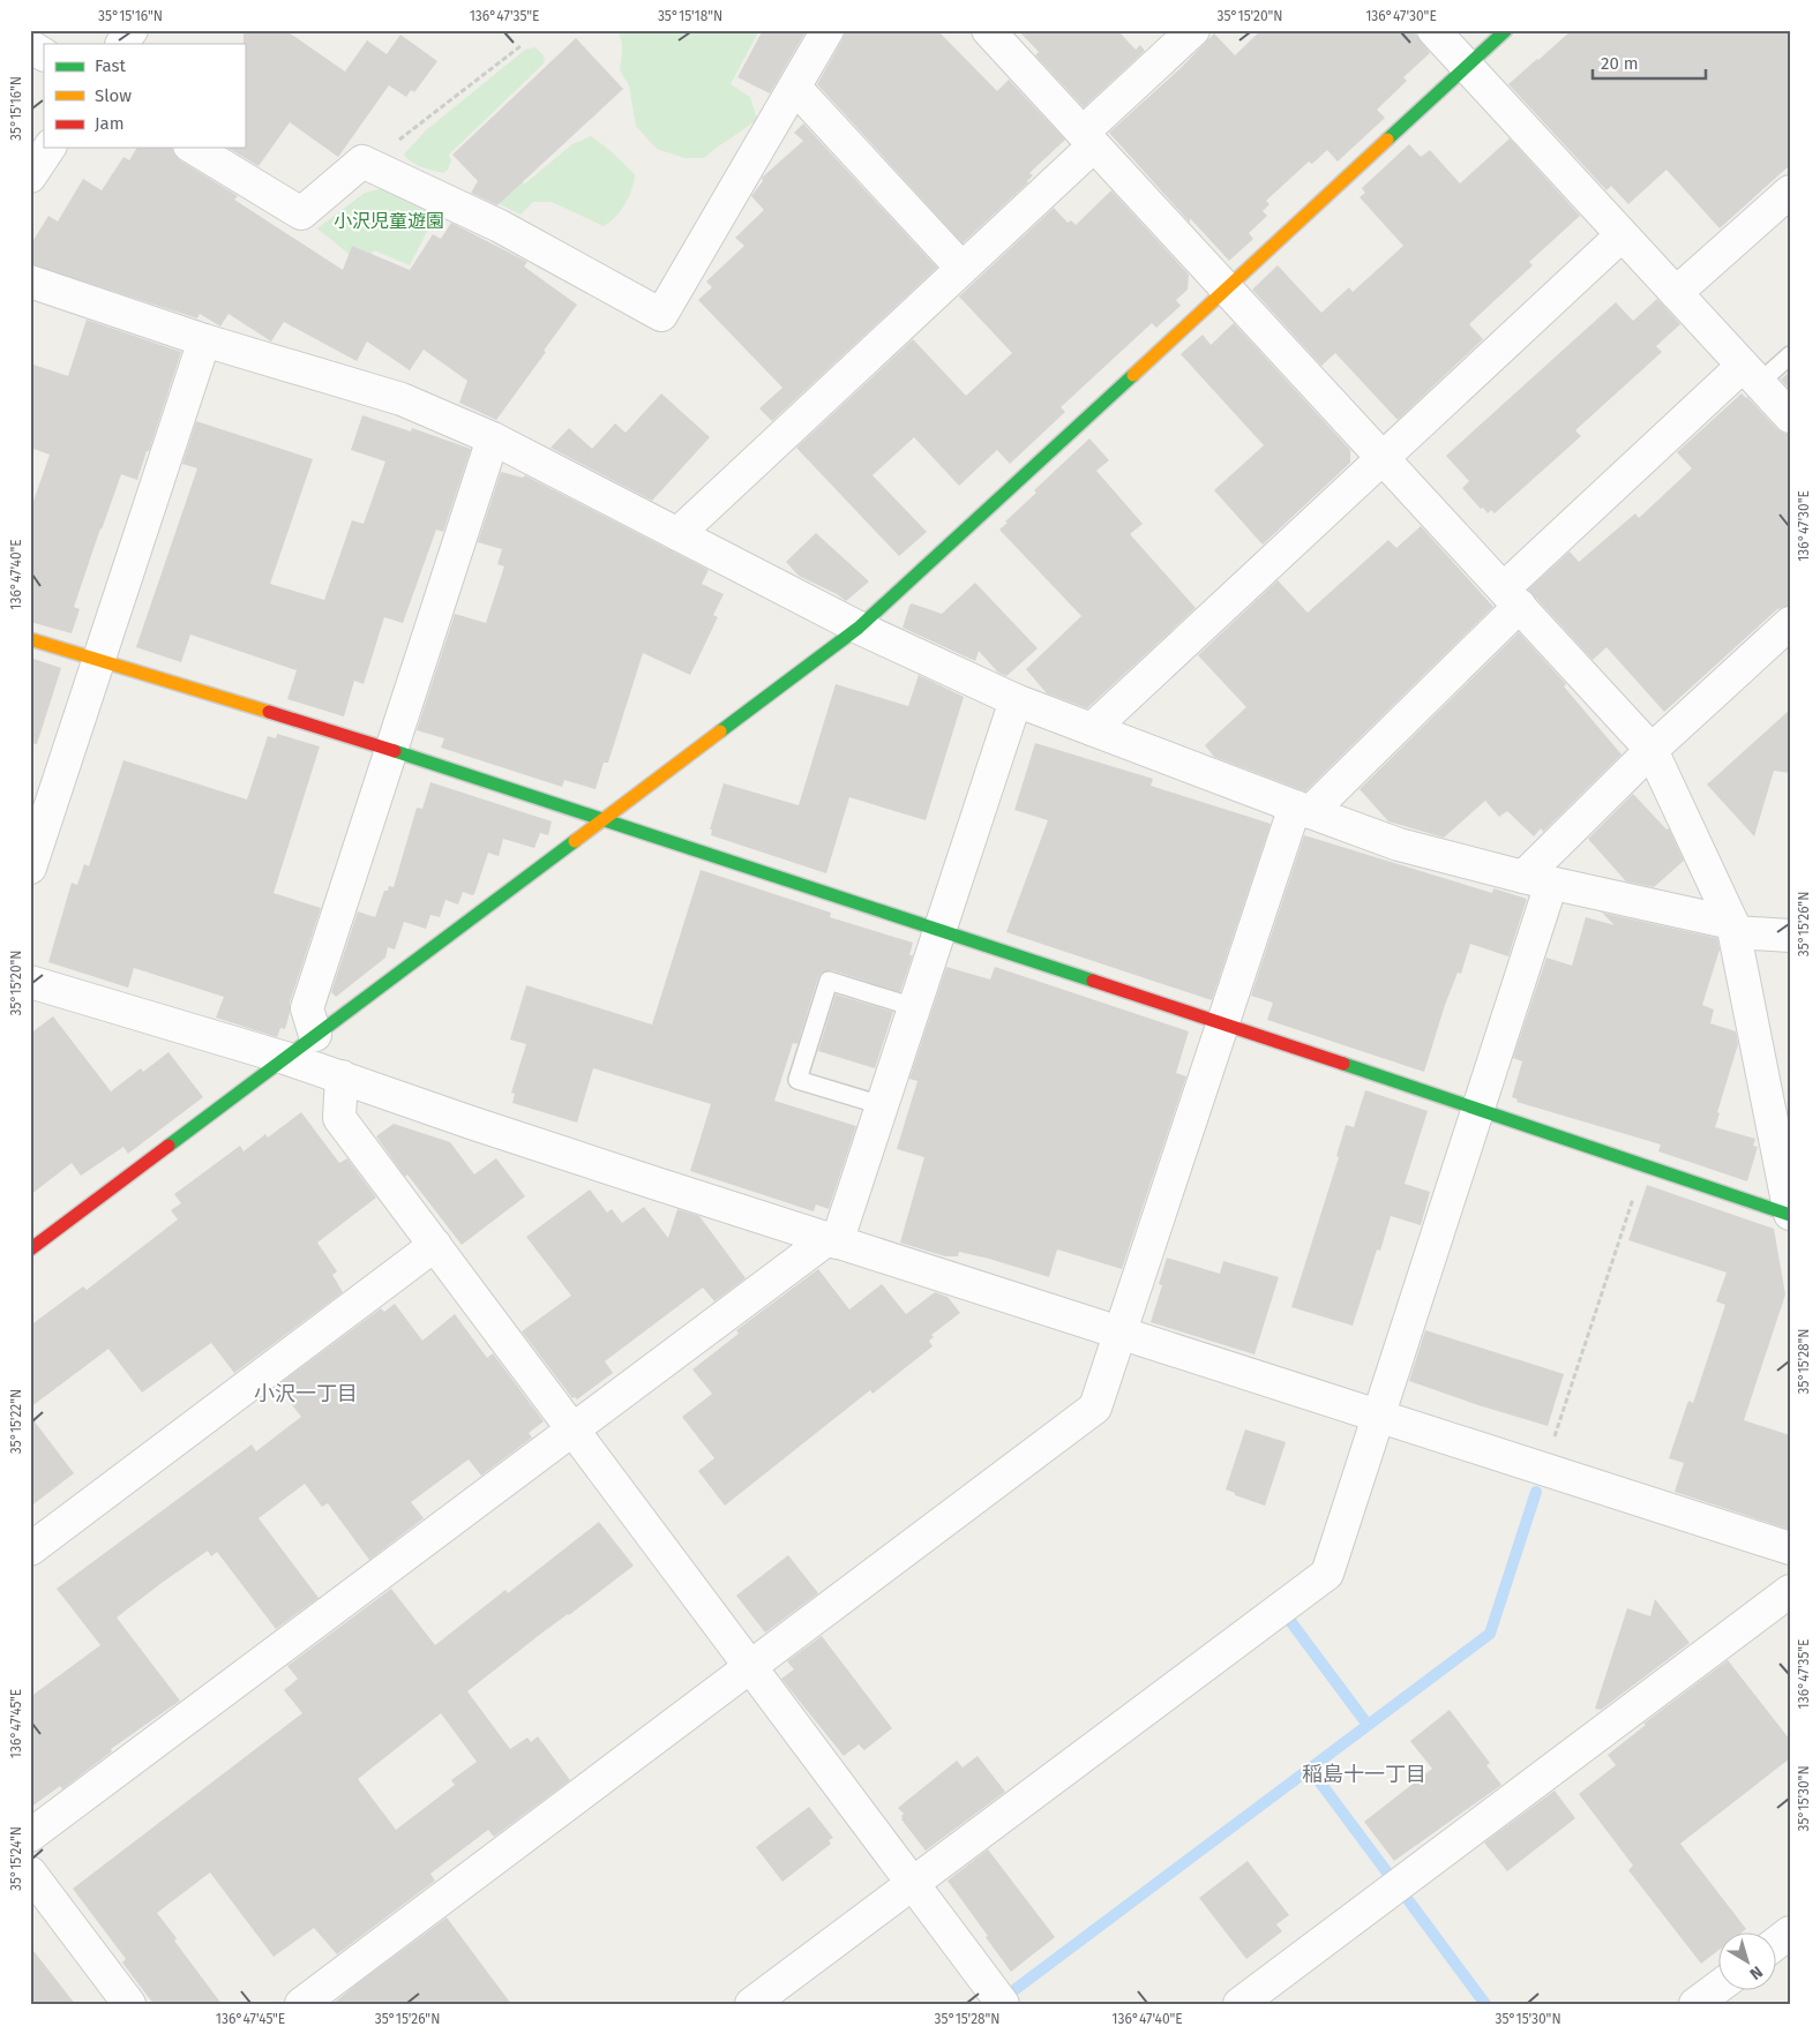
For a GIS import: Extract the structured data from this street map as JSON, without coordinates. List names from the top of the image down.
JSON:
{
  "districts": ["小沢一丁目", "稲島十一丁目"],
  "parks": ["小沢児童遊園"],
  "legend": ["Fast", "Slow", "Jam"],
  "scale_bar": "20 m",
  "north": "bottom right",
  "coordinates": [
    "35°15'16\"N",
    "136°47'35\"E",
    "35°15'18\"N",
    "35°15'20\"N",
    "136°47'30\"E",
    "136°47'40\"E",
    "35°15'26\"N",
    "35°15'28\"N",
    "35°15'22\"N",
    "136°47'45\"E",
    "35°15'30\"N",
    "35°15'24\"N"
  ]
}
